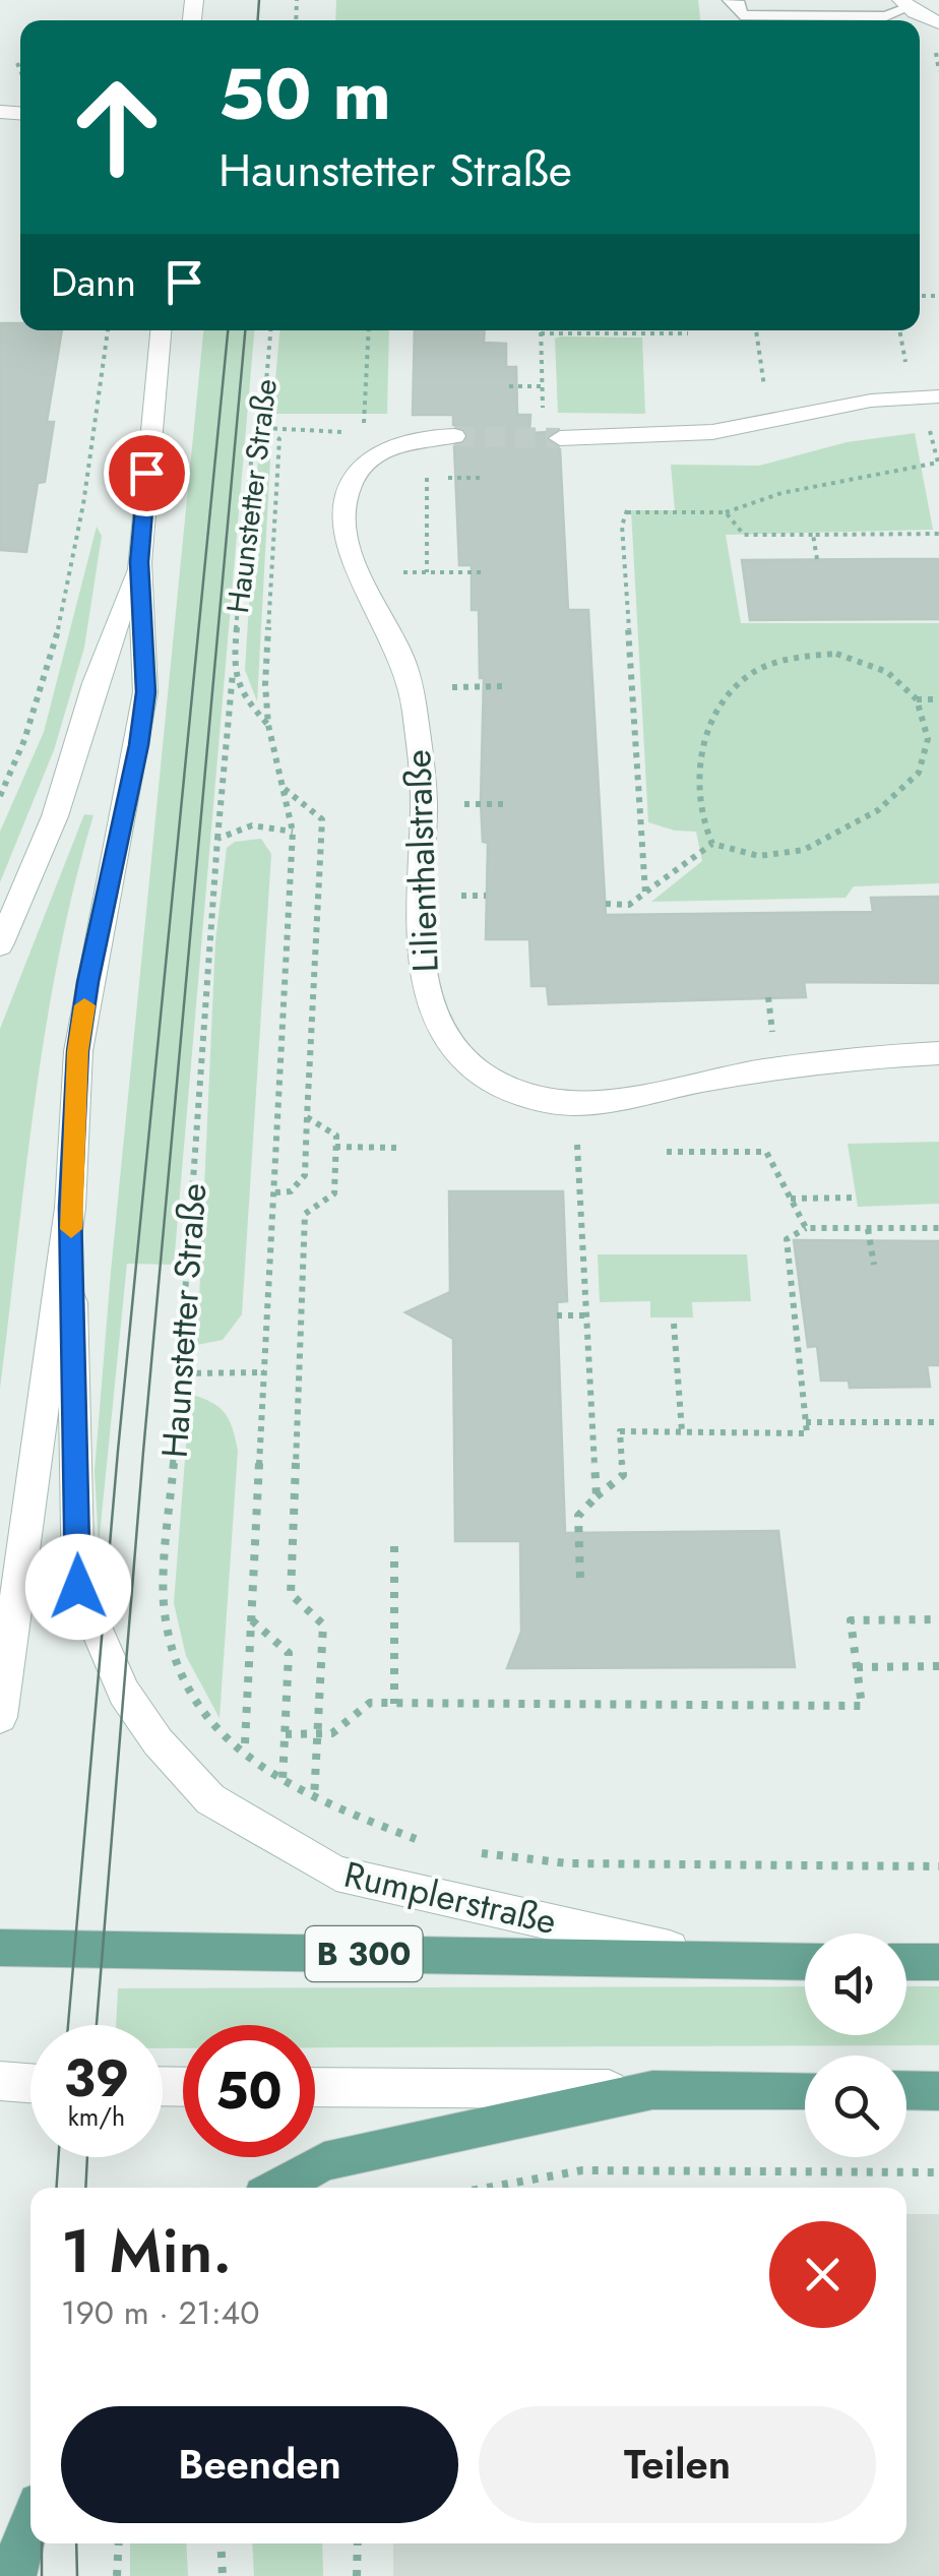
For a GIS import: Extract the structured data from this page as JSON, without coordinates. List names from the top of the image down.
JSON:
{
  "streets": {
    "main road": ["Lilienthalstraße", "Rumplerstraße", "B 300"],
    "path": ["Haunstetter Straße"]
  },
  "crossings": [
    ["Haunstetter Straße", "Rumplerstraße"]
  ],
  "page": {
    "turn": ["50 m", "Haunstetter Straße"],
    "then": "Dann",
    "speed": "39 km/h",
    "limit": "50",
    "heading": ["1 Min.", "190 m · 21:40"],
    "buttons": ["Beenden", "Teilen"]
  }
}
